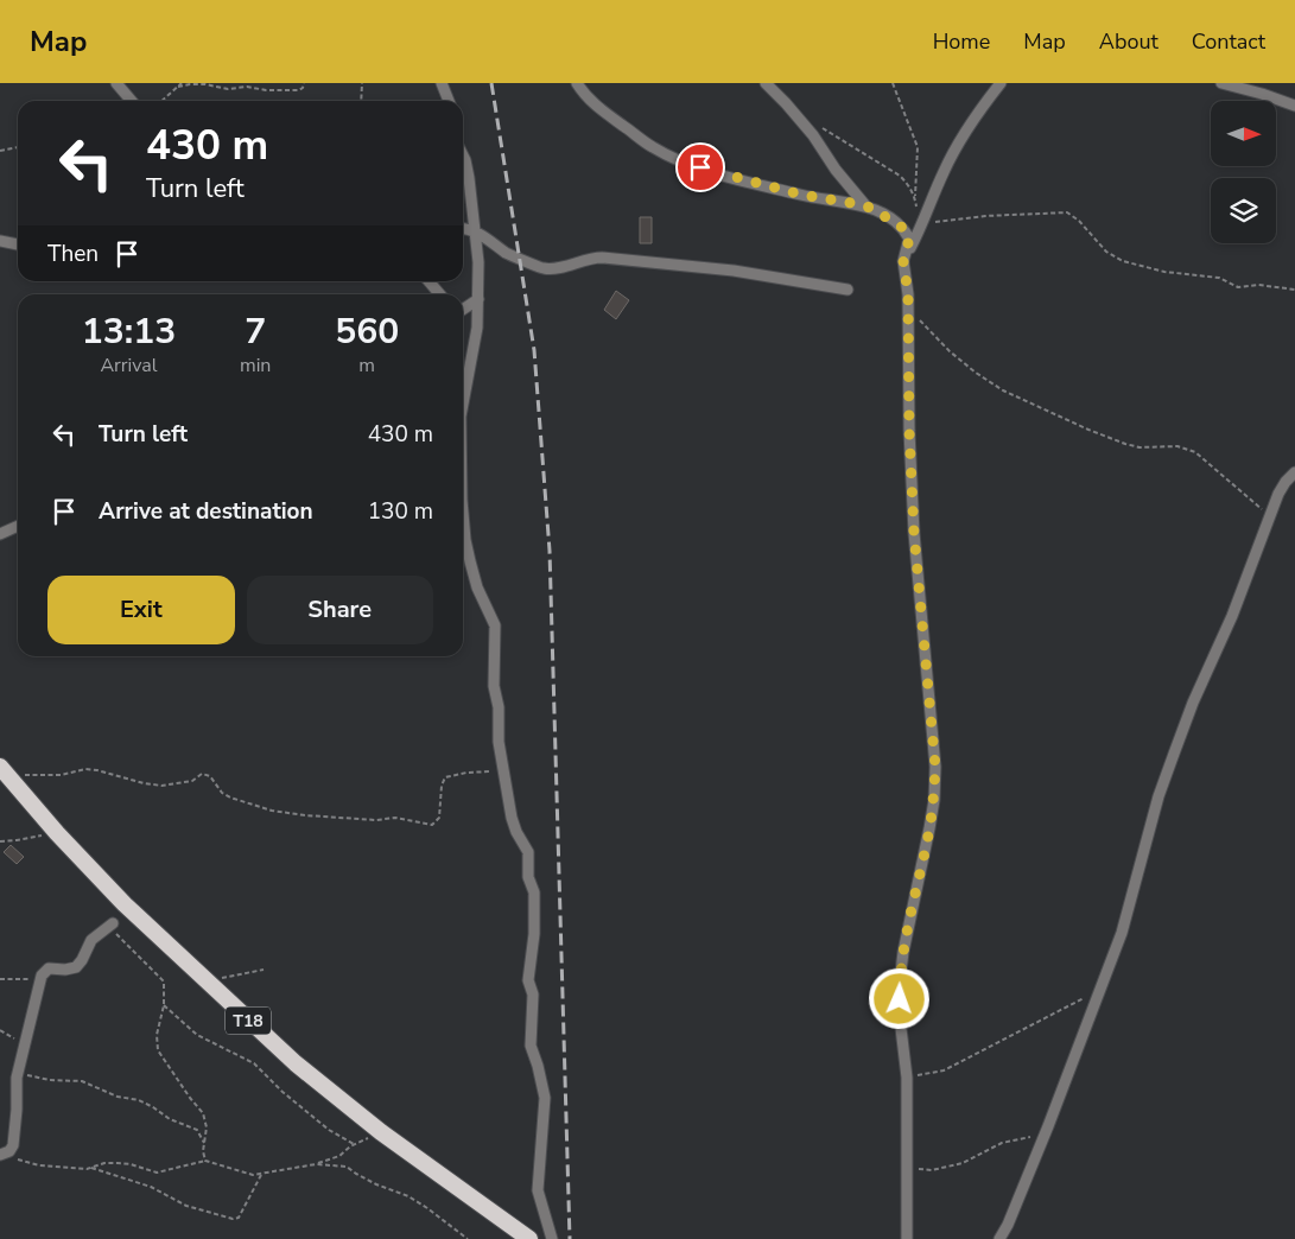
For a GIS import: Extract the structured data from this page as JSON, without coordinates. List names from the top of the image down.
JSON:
{
  "streets": {
    "highway": ["T18"]
  },
  "north": "right",
  "page": {
    "header": "Map",
    "nav": [
      "Home",
      "Map",
      "About",
      "Contact"
    ],
    "turn": ["430 m", "Turn left"],
    "then": "Then",
    "eta": [
      "13:13",
      "Arrival",
      "7",
      "min",
      "560",
      "m"
    ],
    "list": [
      {
        "name": "Turn left",
        "value": "430 m"
      },
      {
        "name": "Arrive at destination",
        "value": "130 m"
      }
    ],
    "buttons": ["Exit", "Share"]
  }
}
